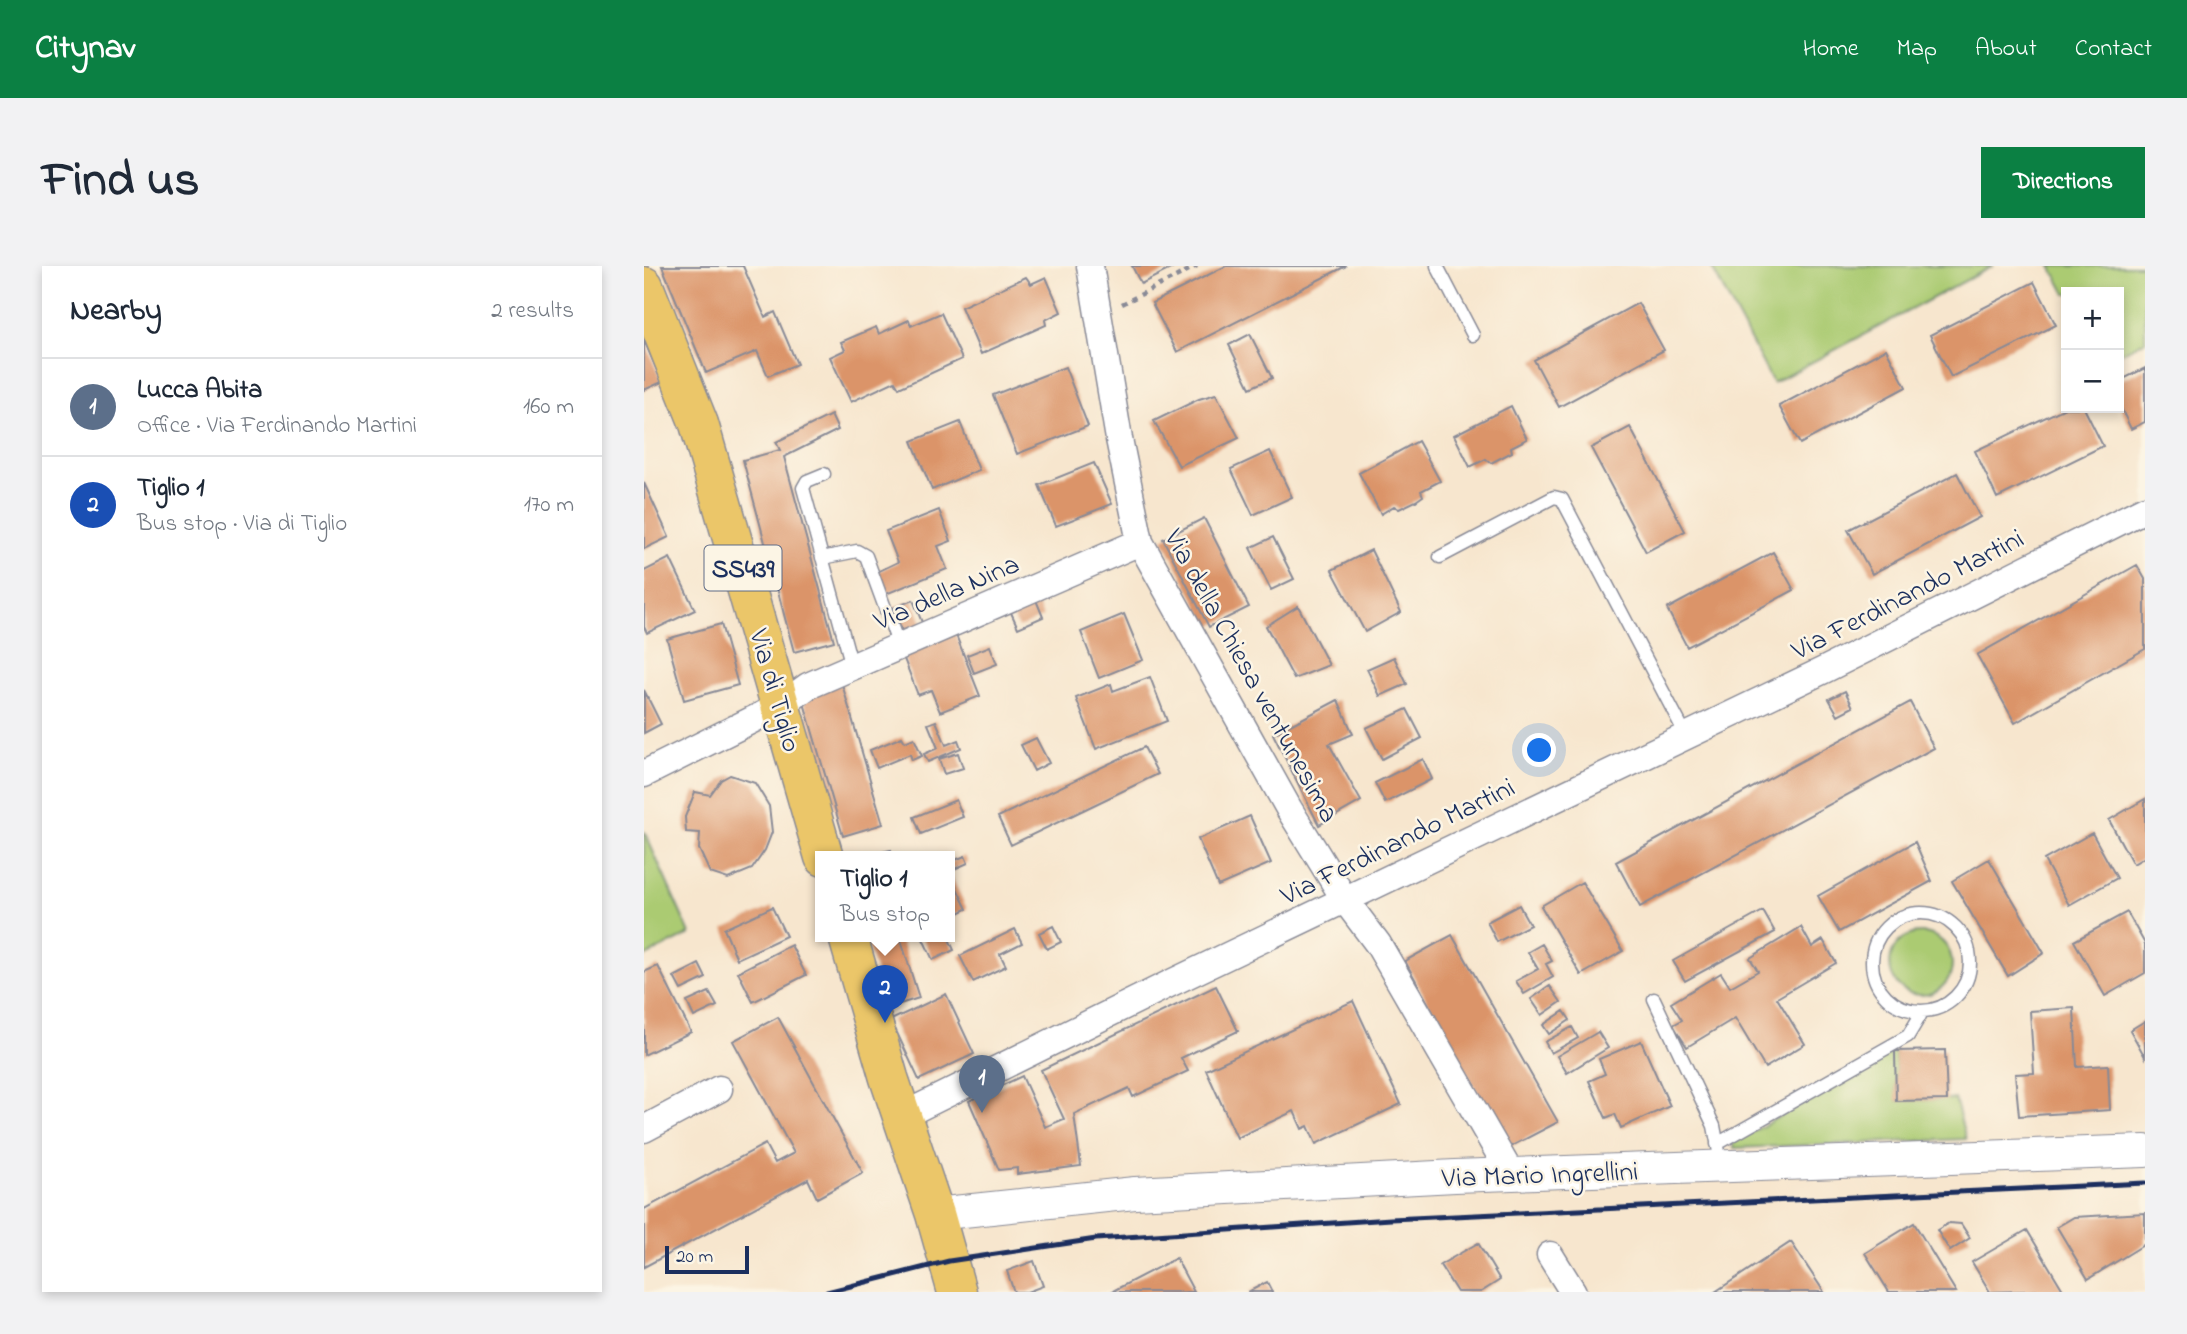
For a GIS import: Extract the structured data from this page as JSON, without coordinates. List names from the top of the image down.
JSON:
{
  "streets": {
    "main road": ["SS439", "Via di Tiglio"],
    "street": [
      "Via della Nina",
      "Via Ferdinando Martini",
      "Via della Chiesa ventunesima",
      "Via Mario Ingrellini"
    ]
  },
  "crossings": [
    ["Via della Nina", "Via della Chiesa ventunesima"],
    ["Via della Nina", "Via di Tiglio"],
    ["Via Ferdinando Martini", "Via della Chiesa ventunesima"],
    ["Via della Chiesa ventunesima", "Via Mario Ingrellini"]
  ],
  "scale_bar": "20 m",
  "page": {
    "header": "Citynav",
    "nav": [
      "Home",
      "Map",
      "About",
      "Contact"
    ],
    "title": "Find us",
    "buttons": "Directions",
    "heading": ["Nearby", "2 results"],
    "map_buttons": ["+", "−"],
    "list": [
      {
        "mark": "1",
        "name": "Lucca Abita",
        "note": "Office · Via Ferdinando Martini",
        "value": "160 m"
      },
      {
        "mark": "2",
        "name": "Tiglio 1",
        "note": "Bus stop · Via di Tiglio",
        "value": "170 m"
      }
    ],
    "popup": ["Tiglio 1", "Bus stop"],
    "pins": ["2", "1"],
    "scale": "20 m"
  }
}
